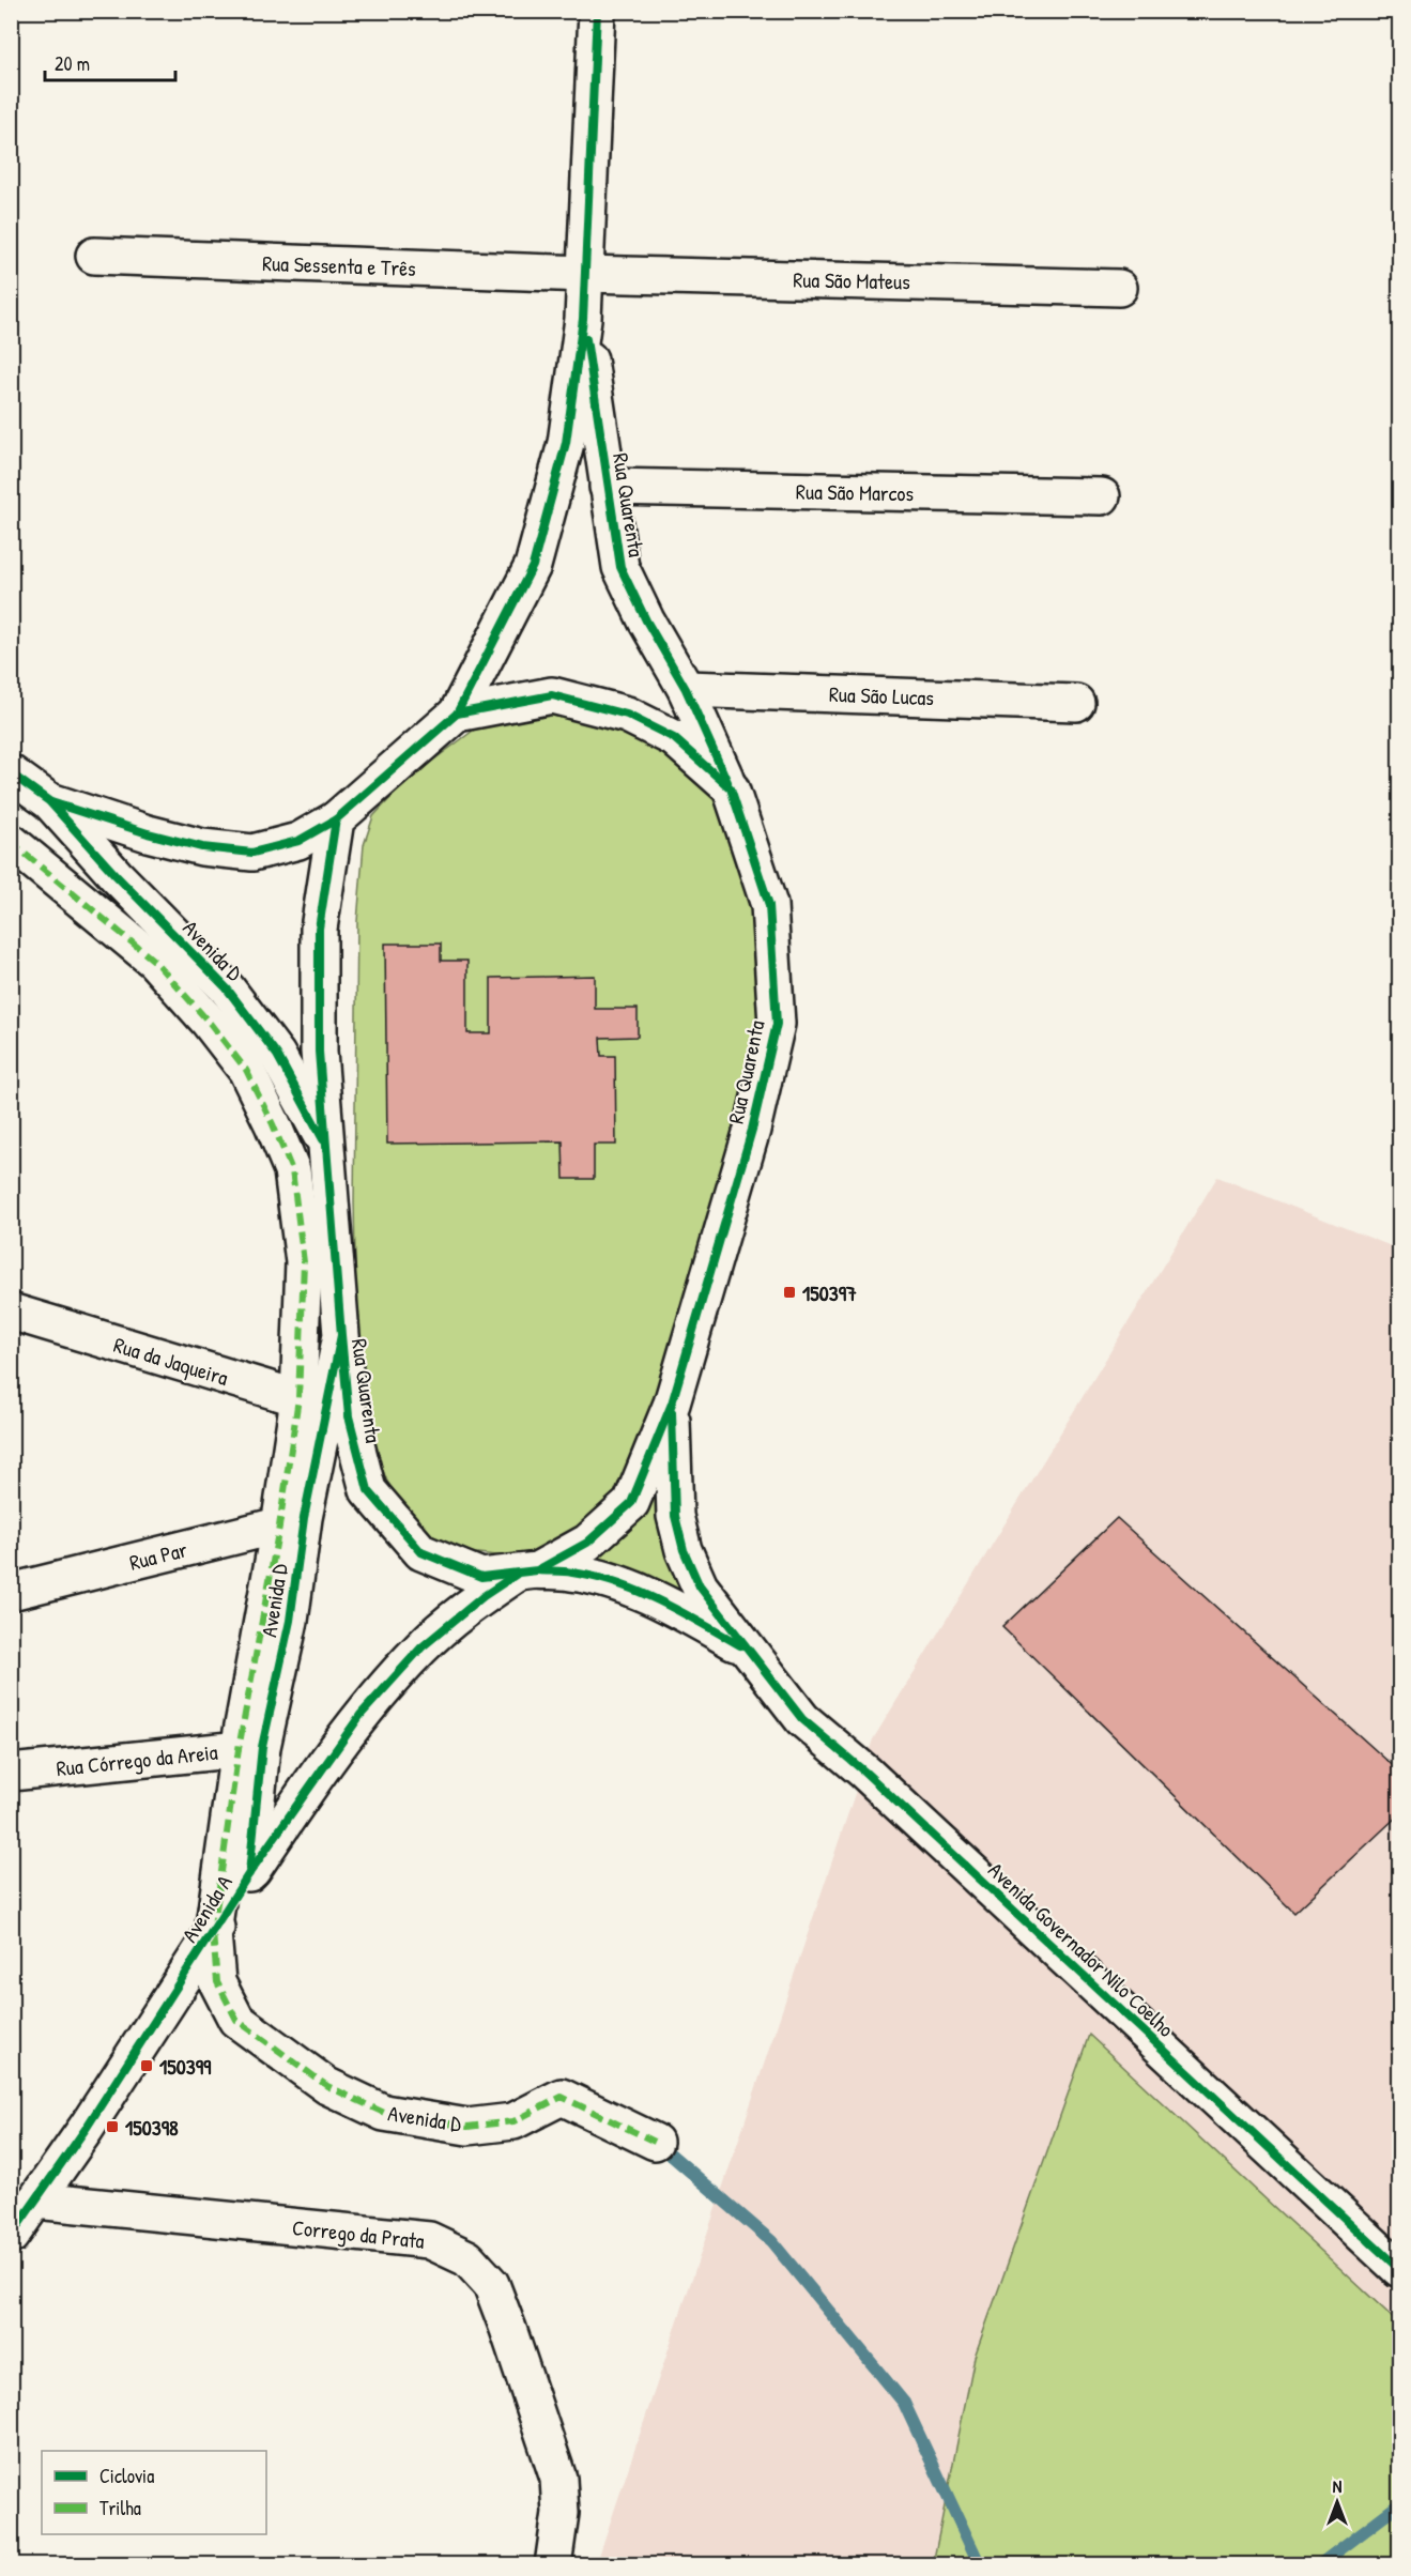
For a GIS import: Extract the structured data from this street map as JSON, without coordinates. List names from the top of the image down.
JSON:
{
  "streets": {
    "street": [
      "Rua Sessenta e Três",
      "Rua São Mateus",
      "Rua São Marcos",
      "Rua Quarenta",
      "Rua São Lucas",
      "Avenida D",
      "Rua da Jaqueira",
      "Rua Par",
      "Rua Córrego da Areia",
      "Avenida A",
      "Avenida Governador Nilo Coelho",
      "Corrego da Prata"
    ]
  },
  "crossings": [
    ["Rua Sessenta e Três", "Rua São Mateus"],
    ["Rua Sessenta e Três", "Rua Quarenta"],
    ["Rua São Mateus", "Rua Quarenta"],
    ["Rua São Marcos", "Rua Quarenta"],
    ["Rua Quarenta", "Rua São Lucas"],
    ["Rua Quarenta", "Avenida D"],
    ["Rua Quarenta", "Avenida A"],
    ["Rua Quarenta", "Avenida Governador Nilo Coelho"],
    ["Avenida D", "Rua da Jaqueira"],
    ["Avenida D", "Rua Par"],
    ["Avenida D", "Rua Córrego da Areia"],
    ["Avenida D", "Avenida A"],
    ["Avenida A", "Corrego da Prata"]
  ],
  "places": {
    "transit": ["150397", "150399", "150398"]
  },
  "legend": ["Ciclovia", "Trilha"],
  "scale_bar": "20 m",
  "north": "top"
}
